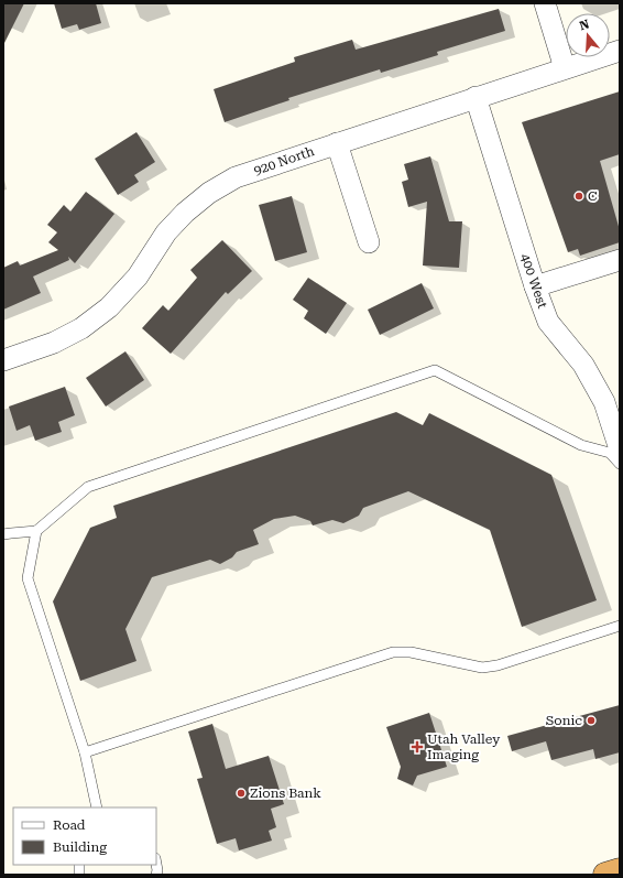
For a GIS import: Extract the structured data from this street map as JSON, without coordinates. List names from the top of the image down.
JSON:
{
  "streets": {
    "street": ["920 North", "400 West"]
  },
  "crossings": [
    ["920 North", "400 West"]
  ],
  "places": {
    "other": ["C", "Sonic", "Zions Bank"],
    "health": ["Utah Valley Imaging"]
  },
  "legend": ["Road", "Building"],
  "north": "top"
}
